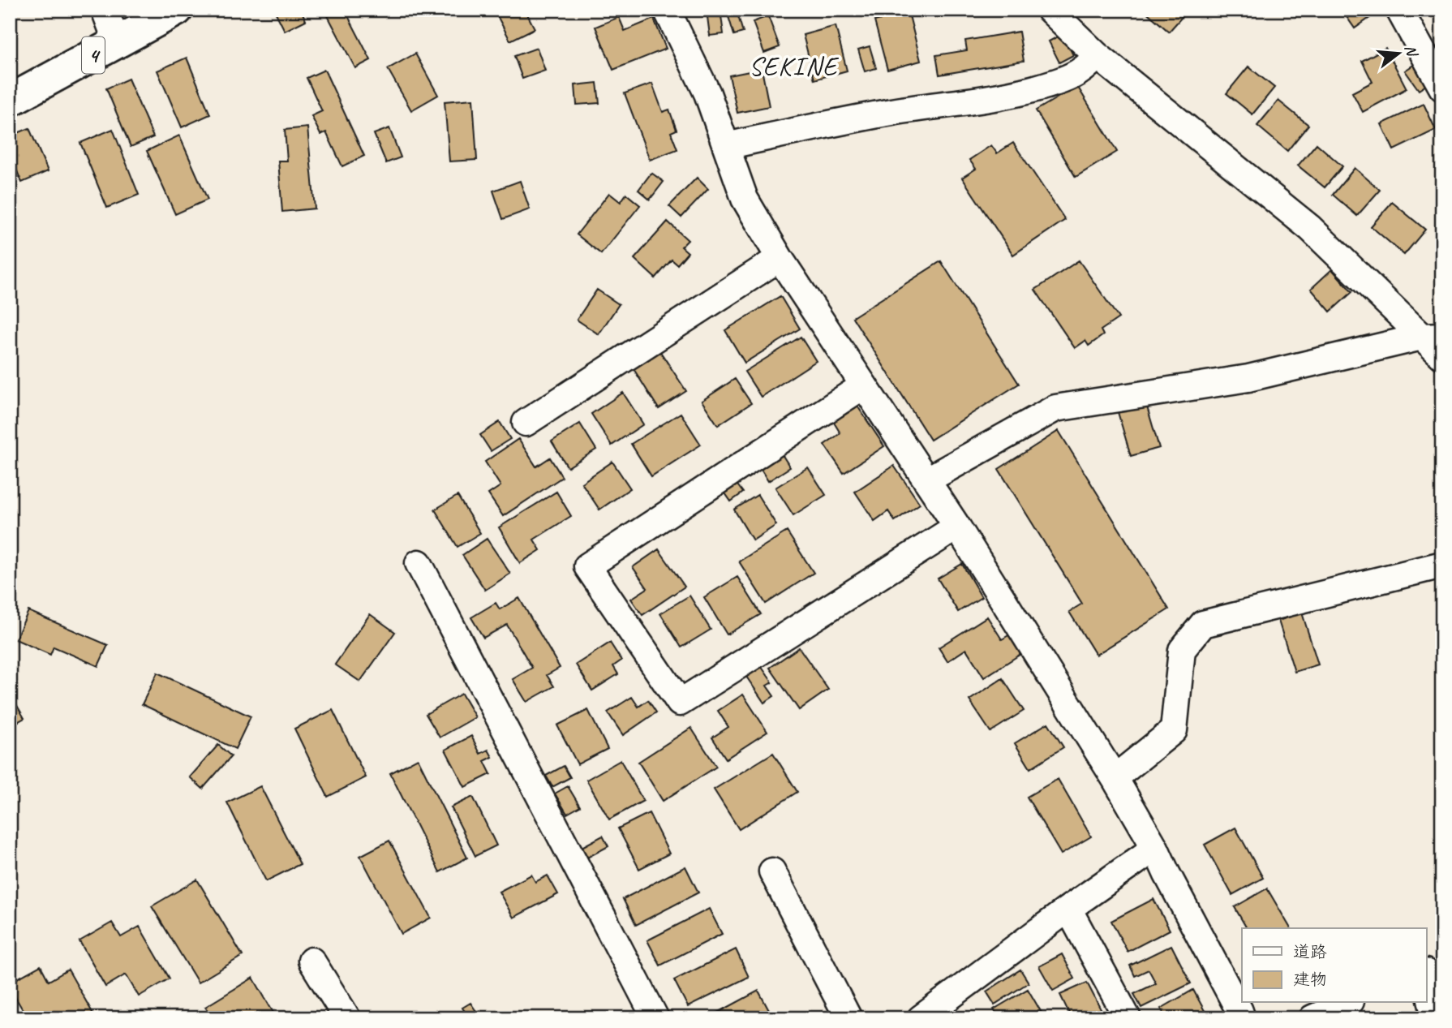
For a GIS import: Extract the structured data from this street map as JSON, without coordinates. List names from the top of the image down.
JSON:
{
  "streets": {
    "main road": ["4"]
  },
  "districts": ["SEKINE"],
  "legend": ["道路", "建物"],
  "north": "right"
}
